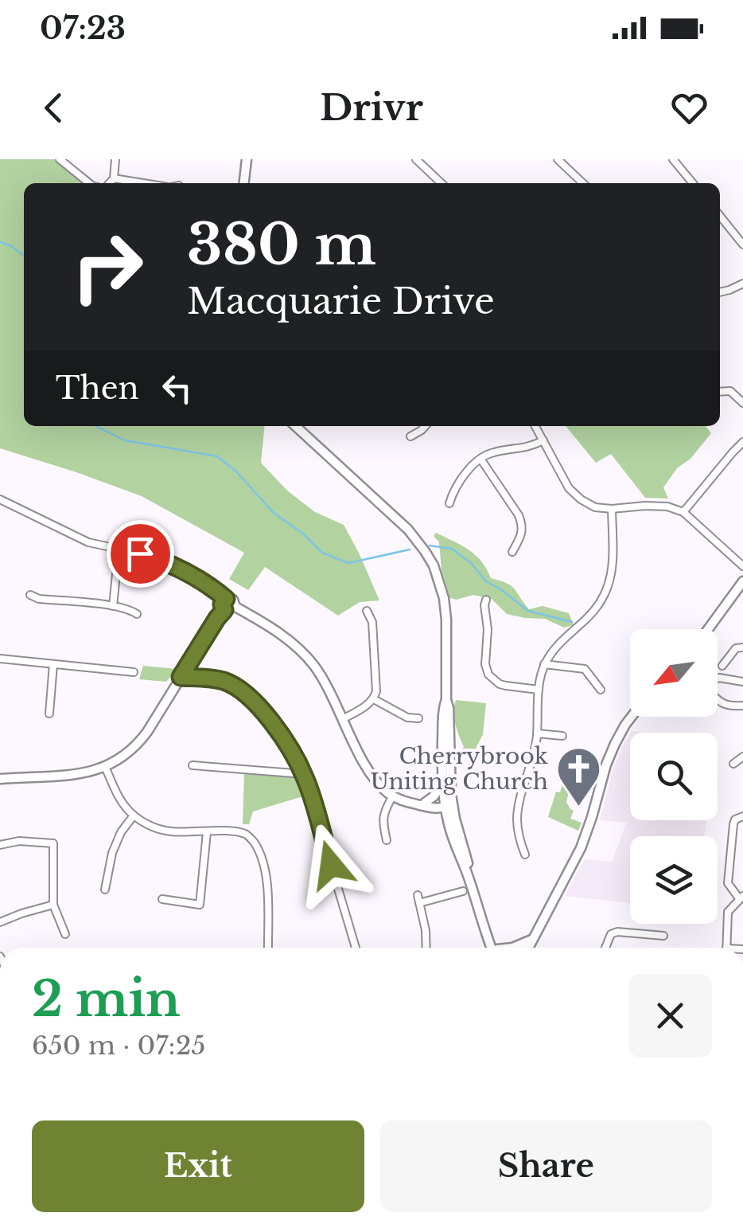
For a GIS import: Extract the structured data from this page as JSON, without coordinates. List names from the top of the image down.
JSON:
{
  "places": {
    "church": ["Cherrybrook Uniting Church"]
  },
  "north": "bottom left",
  "page": {
    "status": "07:23",
    "header": "Drivr",
    "turn": ["380 m", "Macquarie Drive"],
    "then": "Then",
    "heading": ["2 min", "650 m · 07:25"],
    "buttons": ["Exit", "Share"]
  }
}
